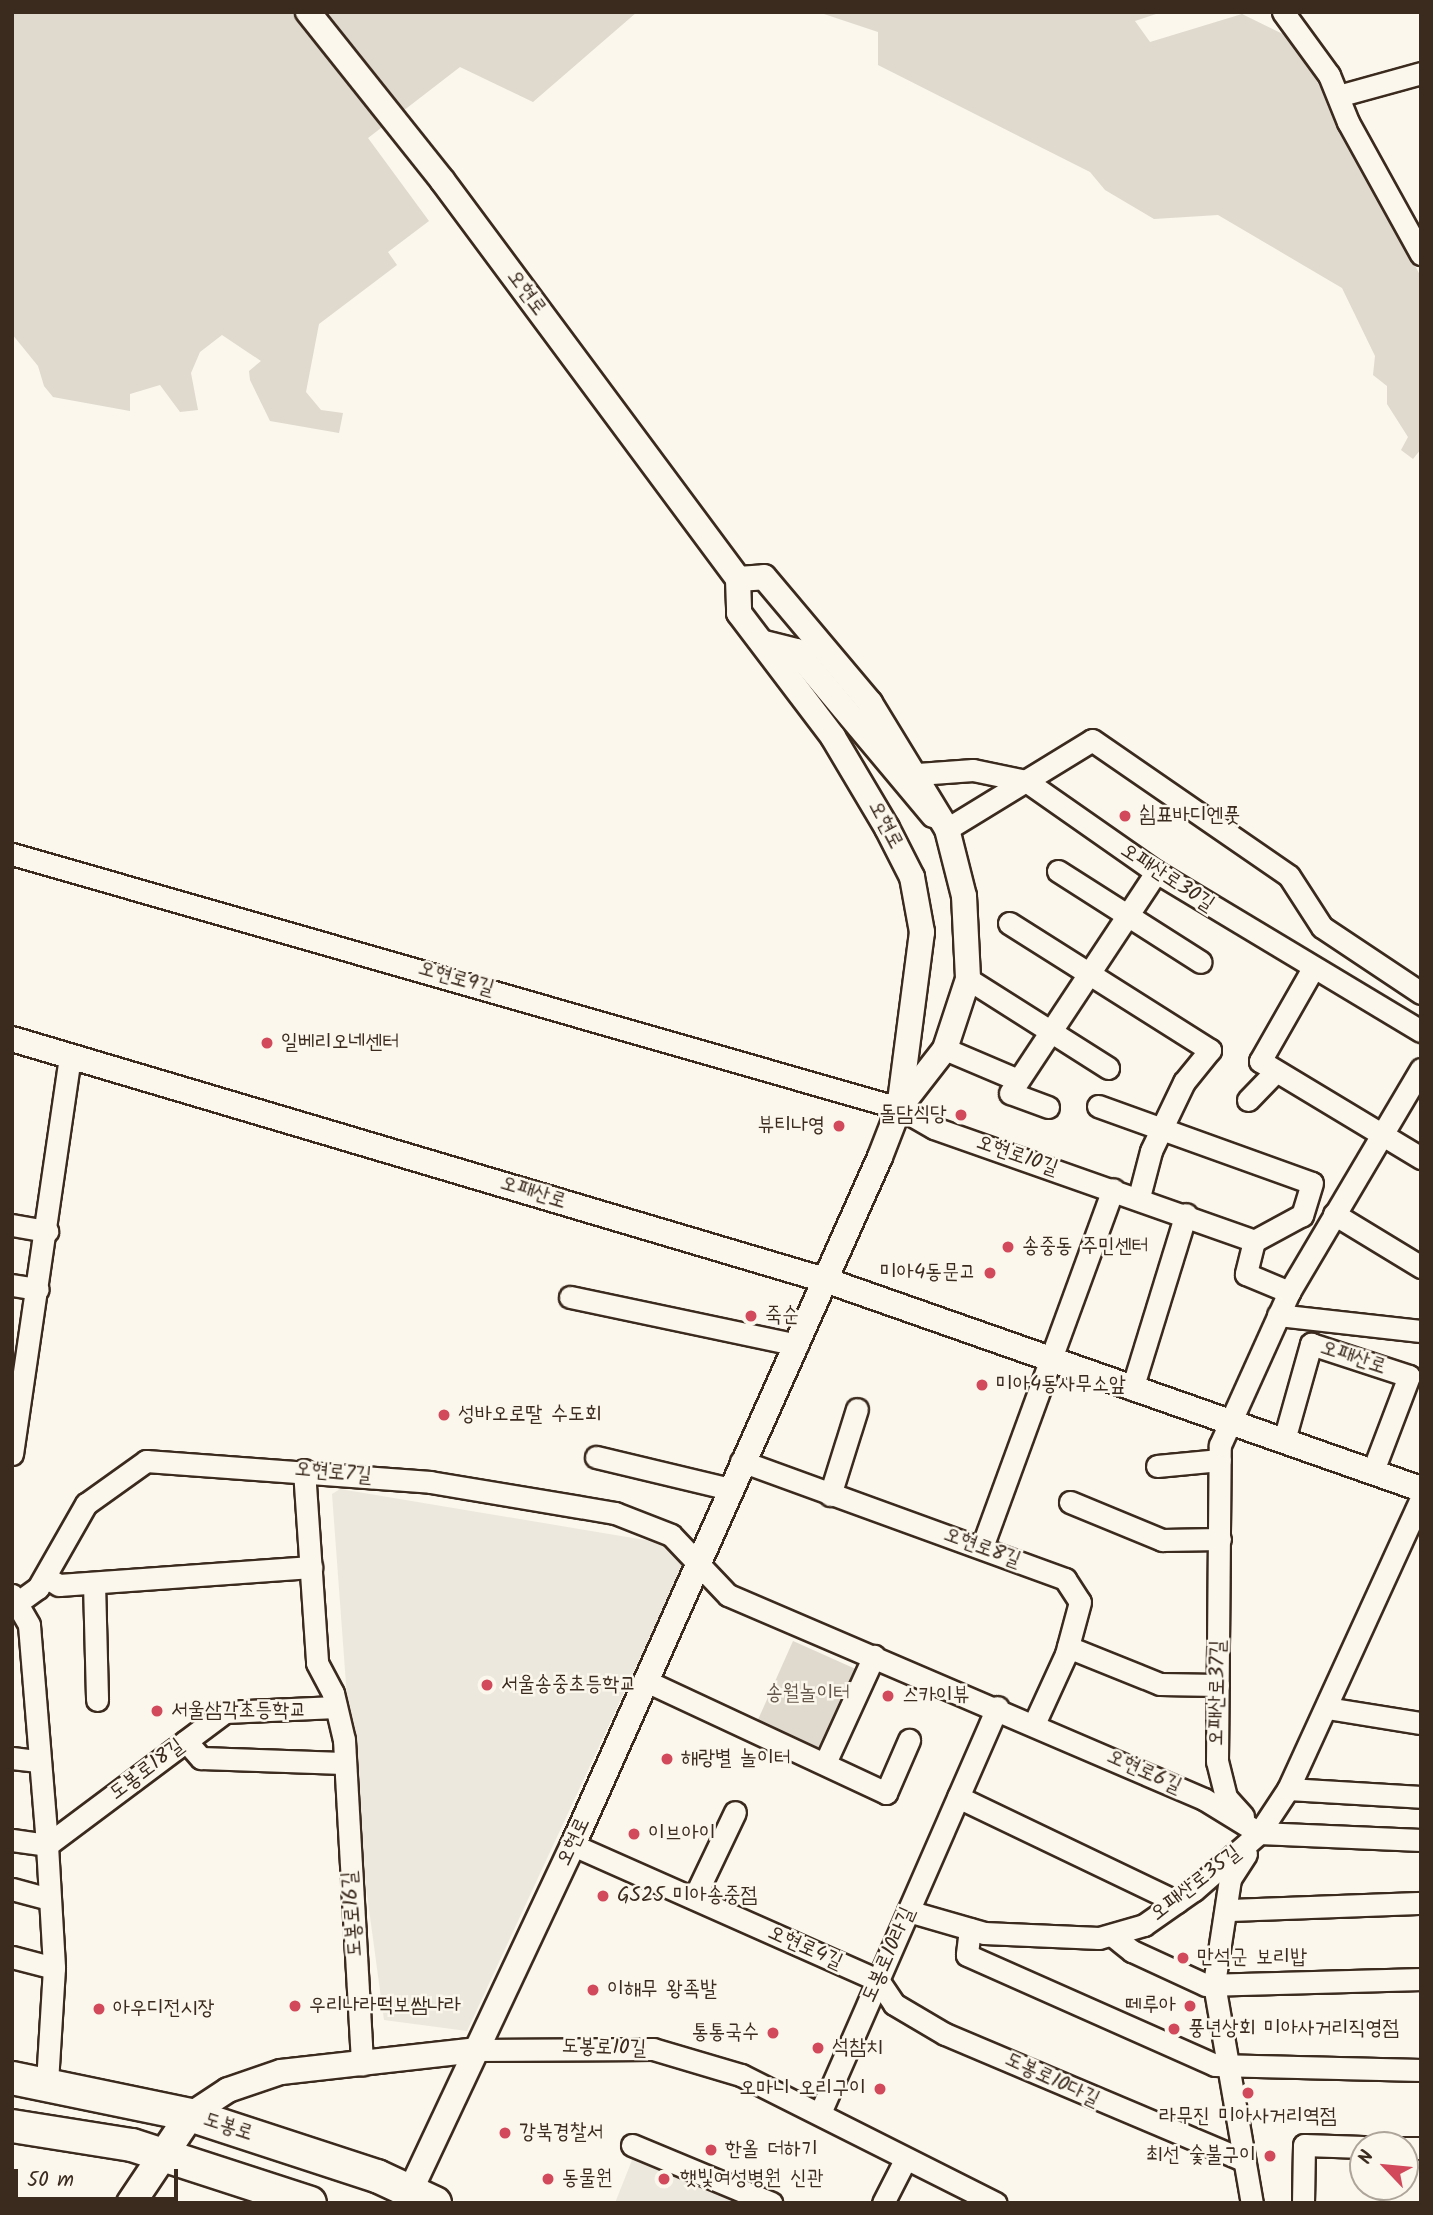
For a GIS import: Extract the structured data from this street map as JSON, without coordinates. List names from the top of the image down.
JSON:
{
  "streets": {
    "main road": ["도봉로"],
    "street": [
      "오현로",
      "오패산로30길",
      "오현로9길",
      "오현로10길",
      "오패산로",
      "오현로7길",
      "오현로8길",
      "오패산로37길",
      "도봉로18길",
      "오현로6길",
      "오패산로35길",
      "도봉로16길",
      "오현로4길",
      "도봉로10라길",
      "도봉로10길",
      "도봉로10다길"
    ]
  },
  "crossings": [
    ["오현로", "오현로9길"],
    ["오현로", "오현로10길"],
    ["오현로", "오패산로"],
    ["오현로", "오현로7길"],
    ["오현로", "오현로8길"],
    ["오현로", "오현로6길"],
    ["오현로", "오현로4길"],
    ["오현로", "도봉로10길"],
    ["오현로", "도봉로"],
    ["오현로9길", "오현로10길"],
    ["오패산로", "오패산로37길"],
    ["오현로7길", "오현로6길"],
    ["오현로7길", "도봉로16길"],
    ["오현로8길", "오현로6길"],
    ["오패산로37길", "오현로6길"],
    ["오패산로37길", "오패산로35길"],
    ["도봉로18길", "도봉로16길"],
    ["오현로6길", "오패산로35길"],
    ["오현로6길", "도봉로10라길"],
    ["오패산로35길", "도봉로10라길"],
    ["도봉로16길", "도봉로10길"],
    ["오현로4길", "도봉로10라길"],
    ["오현로4길", "도봉로10다길"],
    ["도봉로10라길", "도봉로10길"],
    ["도봉로10라길", "도봉로10다길"],
    ["도봉로10길", "도봉로"]
  ],
  "parks": ["송월놀이터"],
  "places": [
    "쉼표바디엔풋",
    "일베리오네센터",
    "돌담식당",
    "뷰티나영",
    "송중동 주민센터",
    "미아4동문고",
    "죽순",
    "미아4동사무소앞",
    "성바오로딸 수도회",
    "서울송중초등학교",
    "스카이뷰",
    "서울삼각초등학교",
    "해랑별 놀이터",
    "이브아이",
    "GS25 미아송중점",
    "만석군 보리밥",
    "이해무 왕족발",
    "우리나라떡보쌈나라",
    "떼루아",
    "아우디전시장",
    "풍년상회 미아사거리직영점",
    "통통국수",
    "석참치",
    "오마니 오리구이",
    "라무진 미아사거리역점",
    "강북경찰서",
    "한올 더하기",
    "최선 숯불구이",
    "동물원",
    "햇빛여성병원 신관"
  ],
  "scale_bar": "50 m",
  "north": "top left"
}
